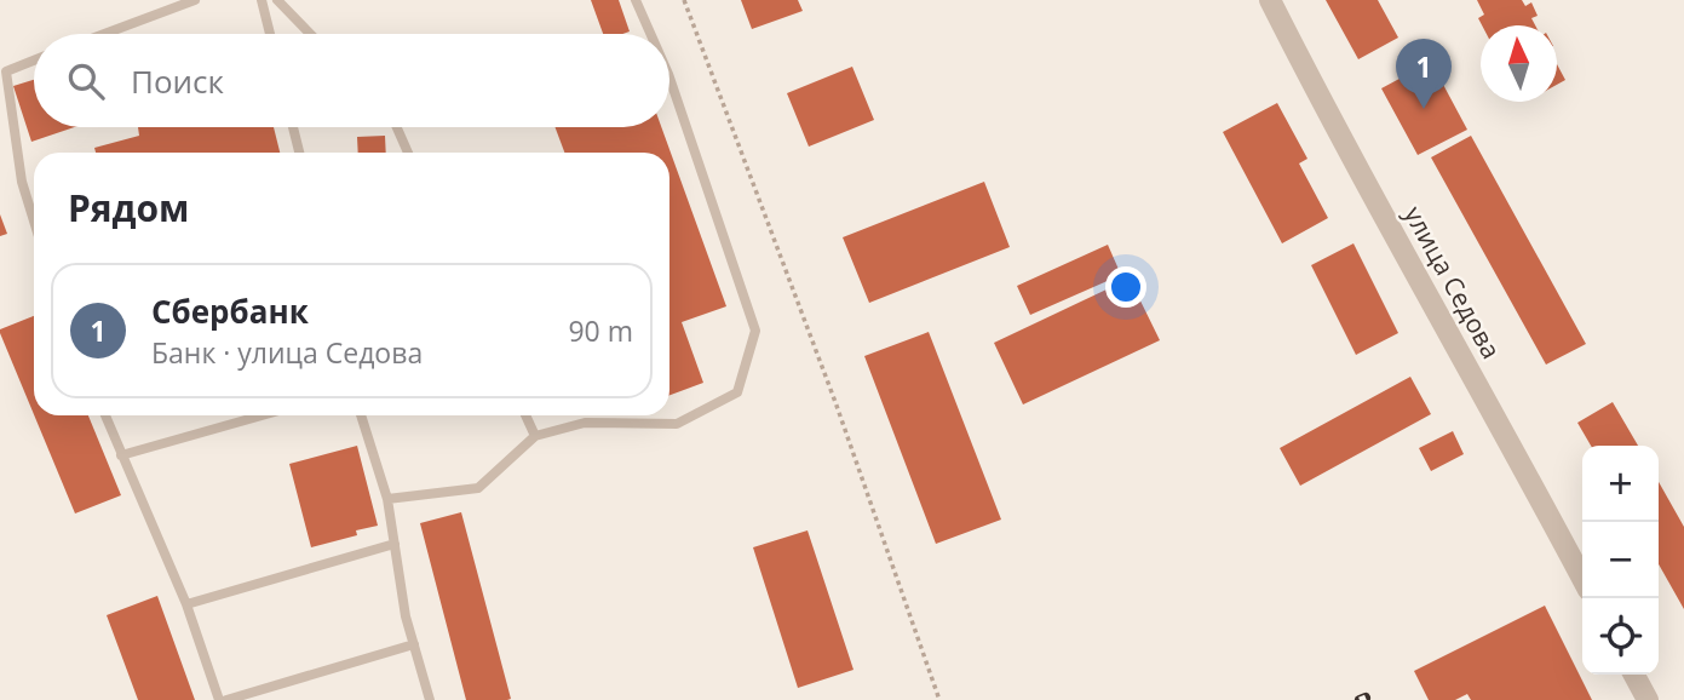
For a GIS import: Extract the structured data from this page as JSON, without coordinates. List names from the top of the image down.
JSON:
{
  "streets": {
    "street": ["улица Седова"]
  },
  "north": "top",
  "page": {
    "search": "Поиск",
    "pins": "1",
    "heading": "Рядом",
    "list": [
      {
        "mark": "1",
        "name": "Сбербанк",
        "note": "Банк · улица Седова",
        "value": "90 m"
      }
    ],
    "map_buttons": ["+", "−"]
  }
}
